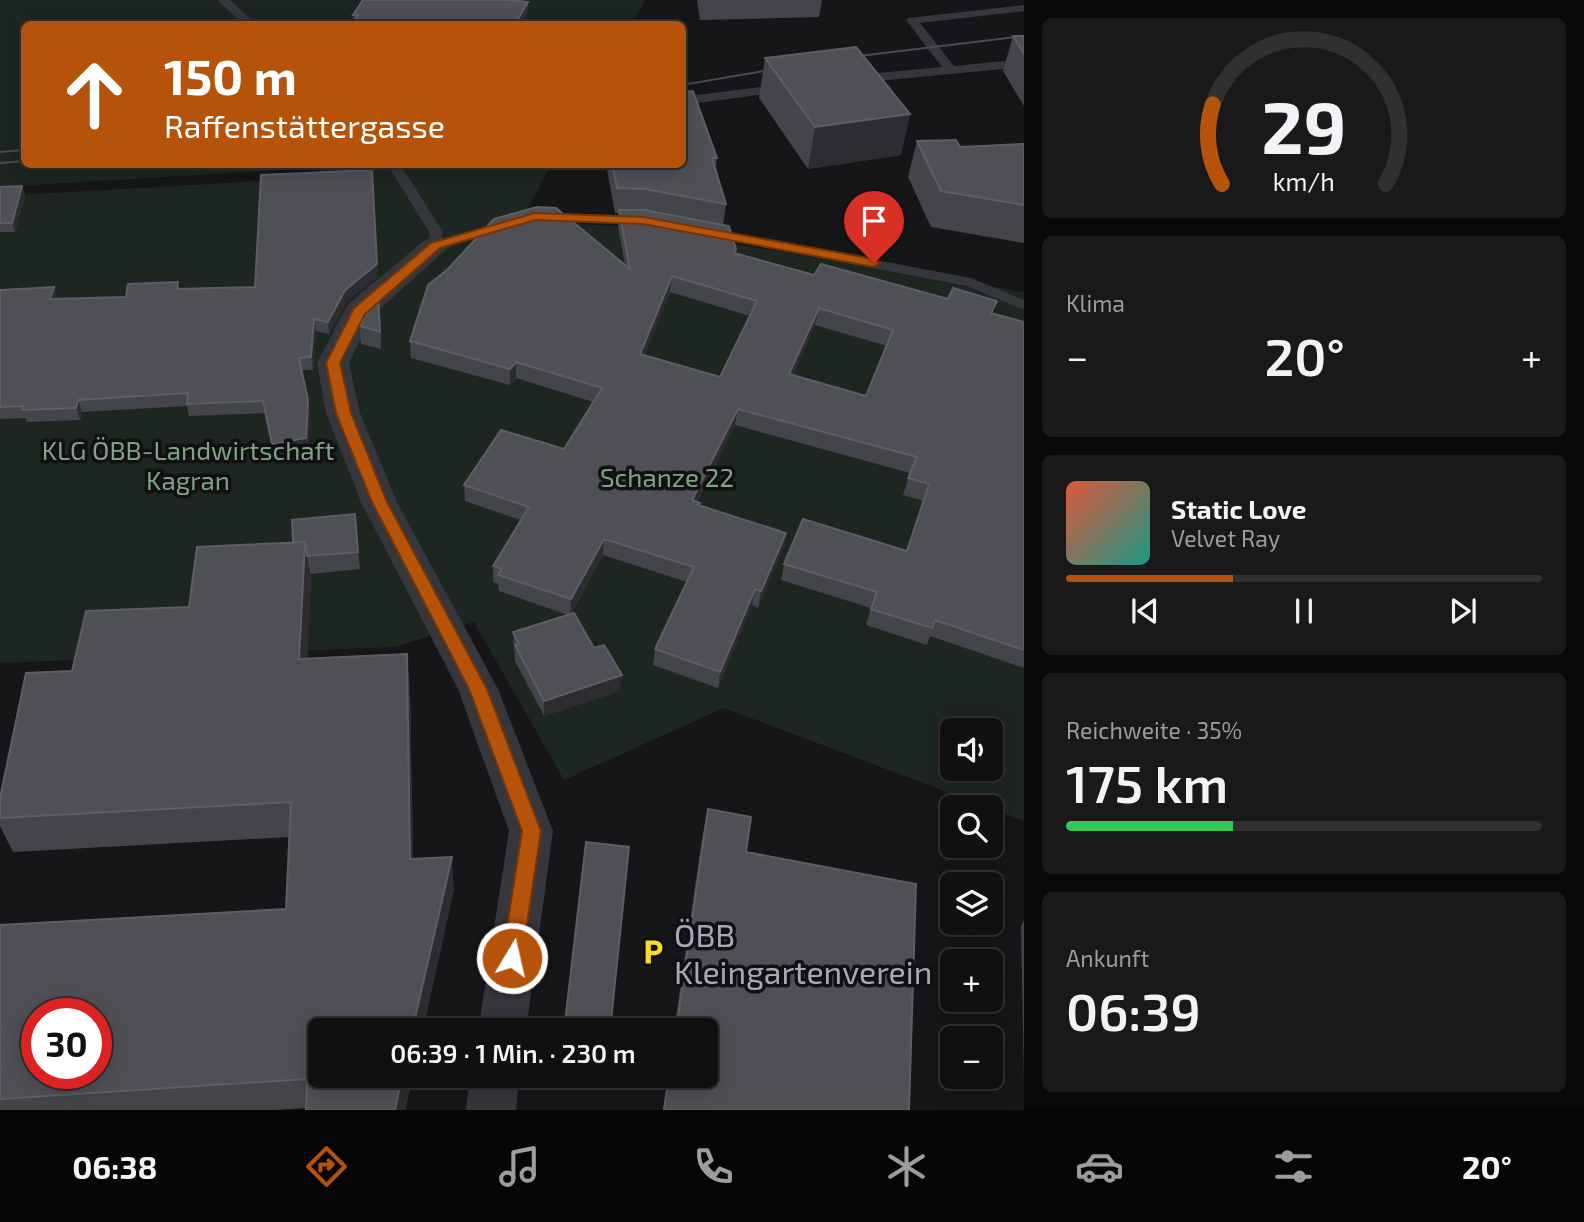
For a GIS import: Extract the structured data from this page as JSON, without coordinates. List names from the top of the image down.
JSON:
{
  "parks": ["KLG ÖBB-Landwirtschaft Kagran", "Schanze 22"],
  "places": {
    "parking": ["ÖBB Kleingartenverein"]
  },
  "page": {
    "turn": ["150 m", "Raffenstättergasse"],
    "tile": [
      "Klima",
      ["Reichweite · 35%", "175 km"],
      ["Ankunft", "06:39"]
    ],
    "heat": ["−", "20°", "+"],
    "song": ["Static Love", "Velvet Ray"],
    "map_buttons": ["+", "−"],
    "limit": "30",
    "trip": "06:39 · 1 Min. · 230 m",
    "tabs": ["06:38", "20°"],
    "gauge": ["29", "km/h"]
  }
}
